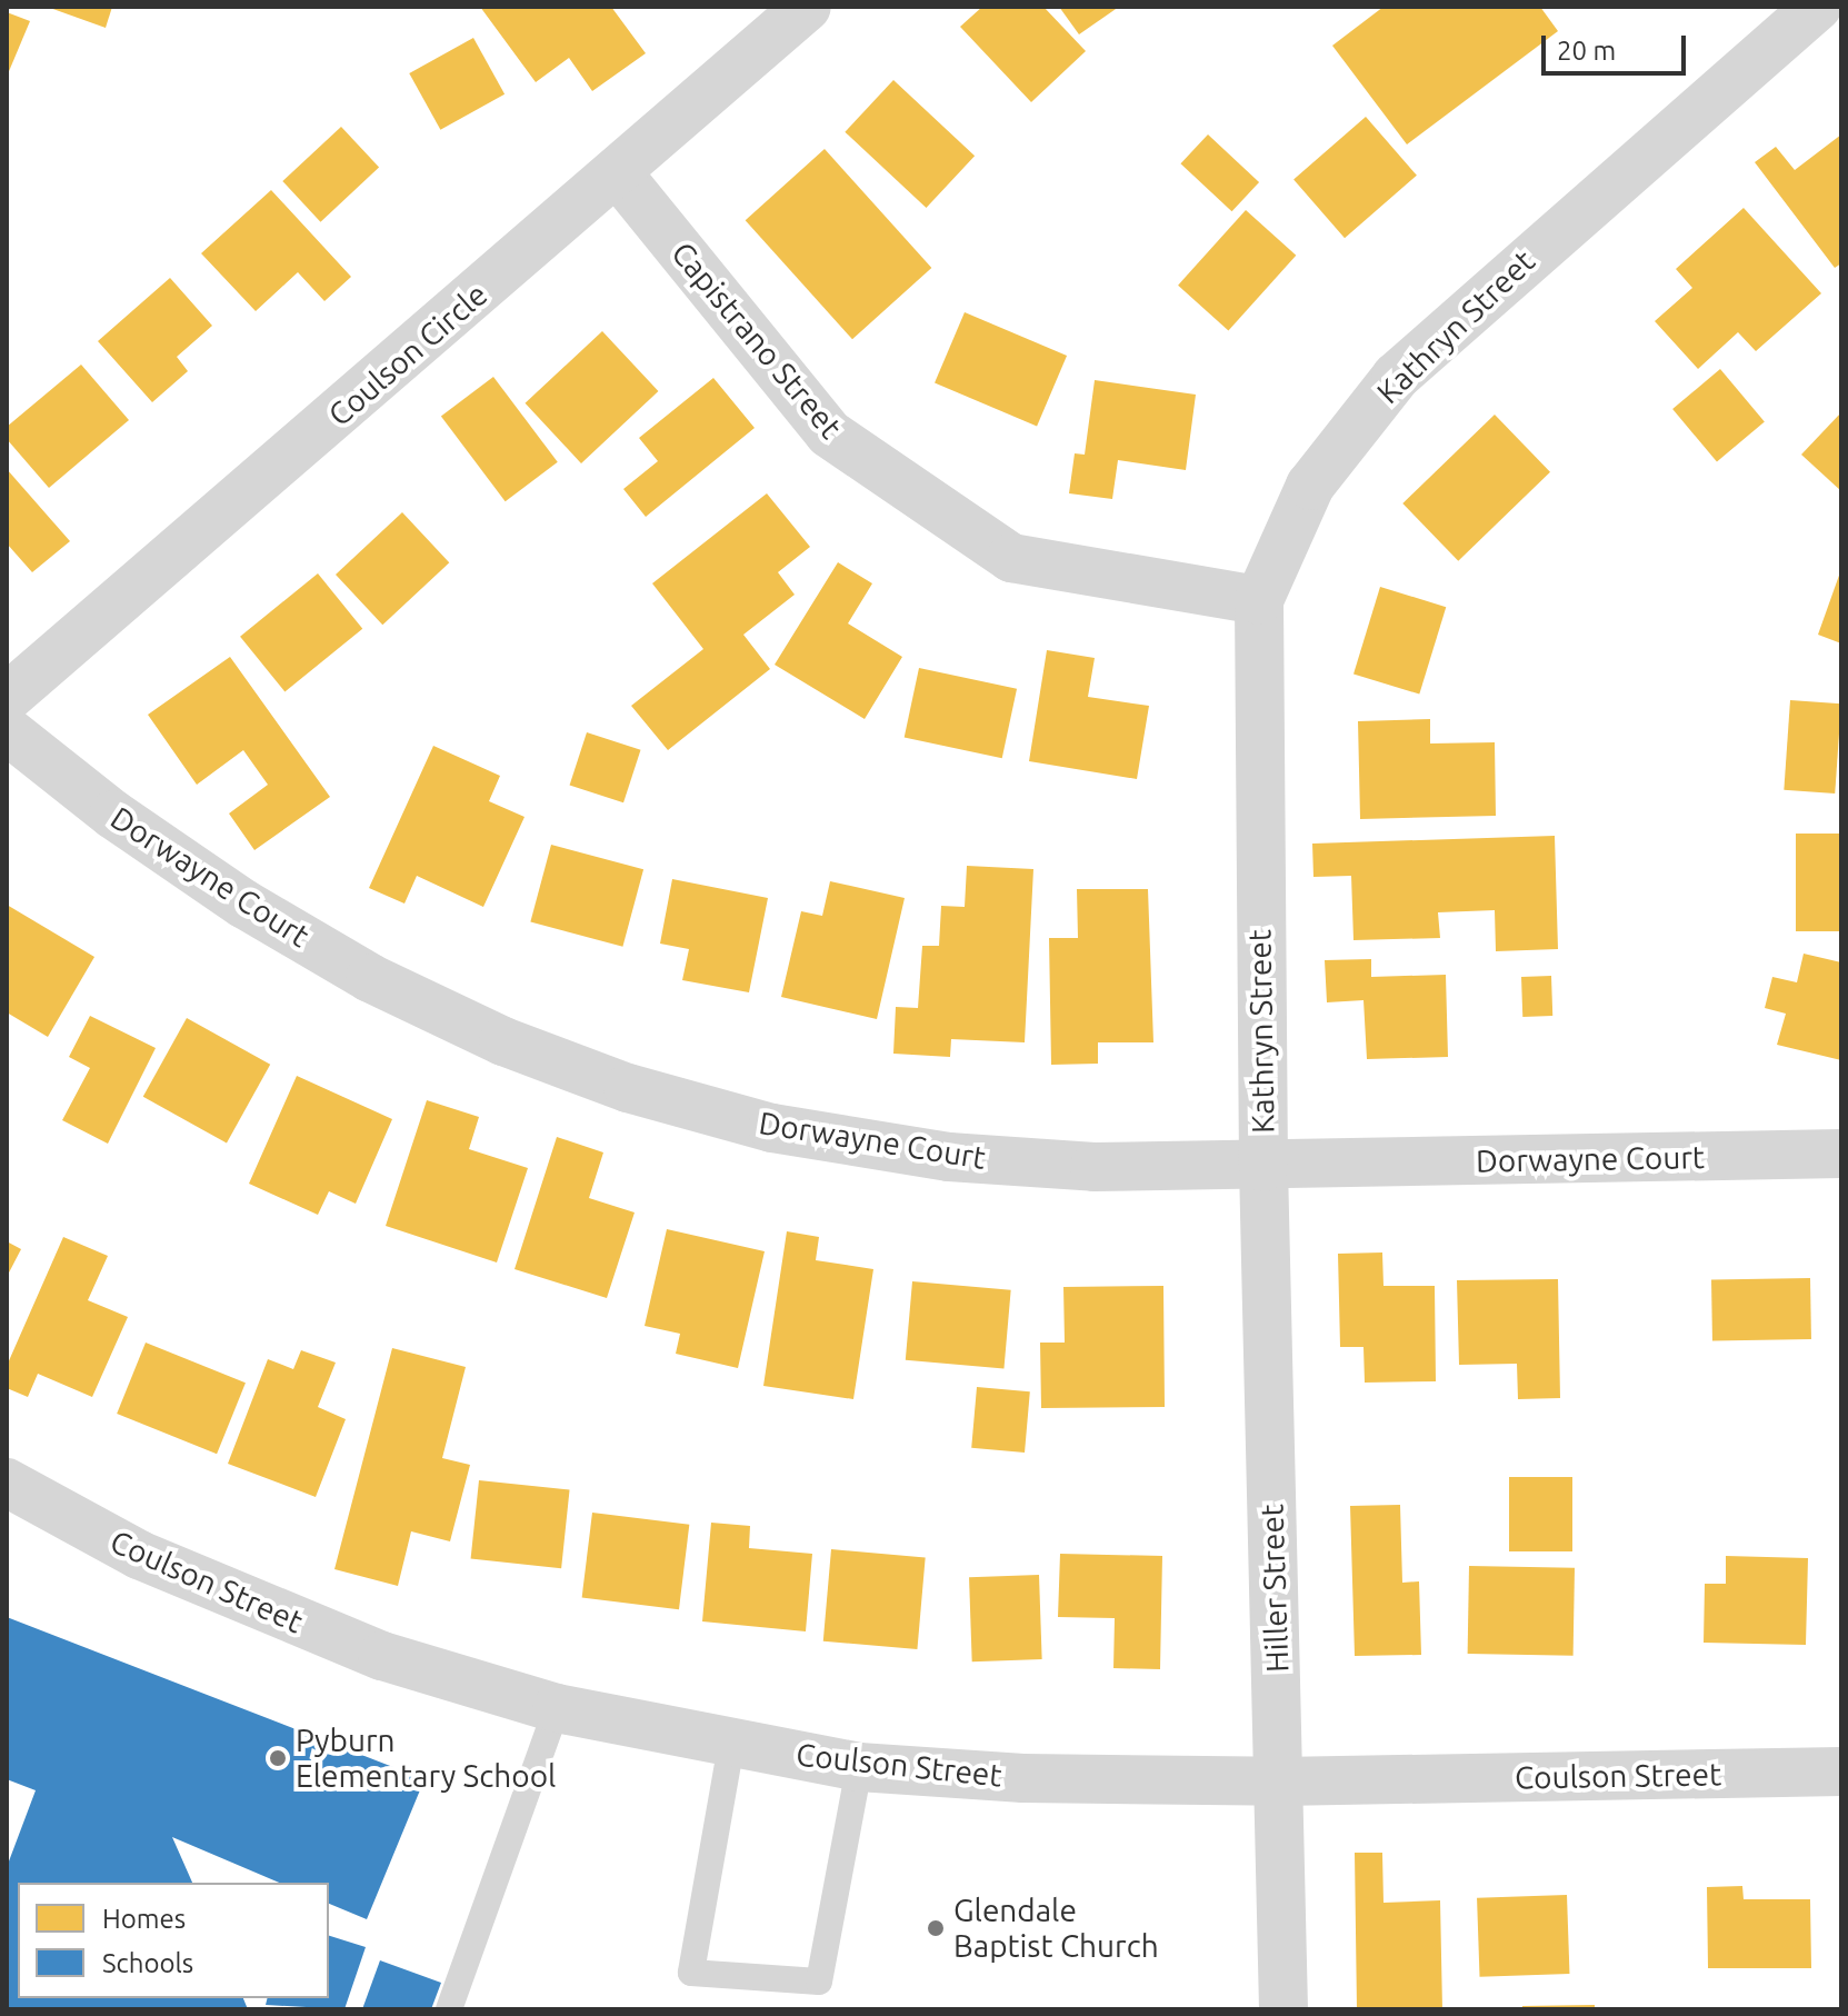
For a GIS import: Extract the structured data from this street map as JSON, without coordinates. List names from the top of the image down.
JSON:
{
  "streets": {
    "street": [
      "Kathryn Street",
      "Capistrano Street",
      "Coulson Circle",
      "Dorwayne Court",
      "Coulson Street",
      "Hiller Street"
    ]
  },
  "crossings": [
    ["Kathryn Street", "Capistrano Street"],
    ["Kathryn Street", "Dorwayne Court"],
    ["Kathryn Street", "Hiller Street"],
    ["Capistrano Street", "Coulson Circle"],
    ["Dorwayne Court", "Hiller Street"],
    ["Coulson Street", "Hiller Street"]
  ],
  "places": ["Pyburn Elementary School", "Glendale Baptist Church"],
  "legend": ["Homes", "Schools"],
  "scale_bar": "20 m"
}
